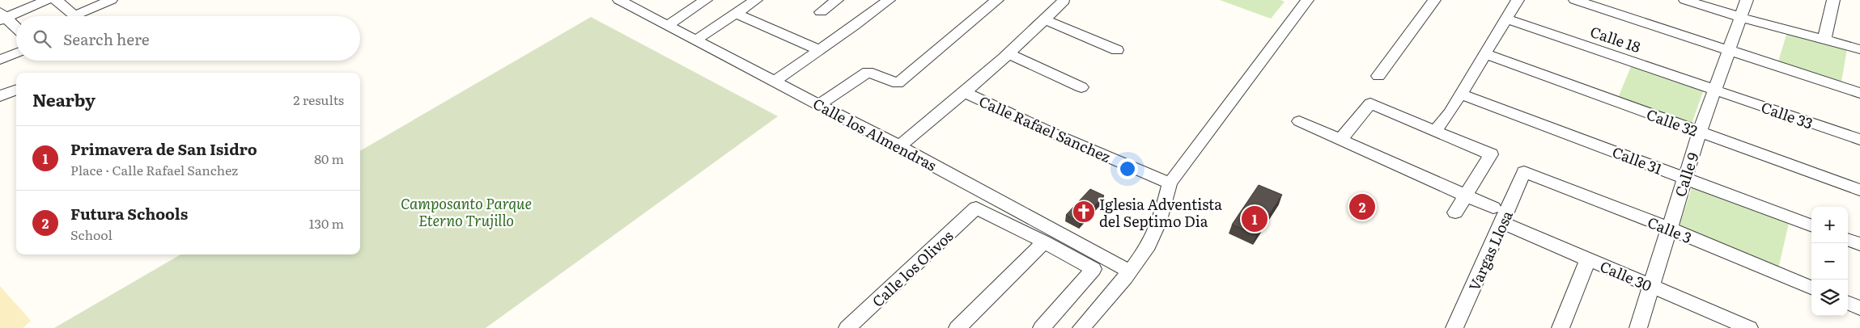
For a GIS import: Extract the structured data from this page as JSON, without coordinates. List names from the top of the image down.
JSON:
{
  "streets": {
    "street": [
      "Calle 18",
      "Calle 33",
      "Calle 32",
      "Calle Rafael Sanchez",
      "Calle los Almendras",
      "Calle 31",
      "Calle 9",
      "Calle 3",
      "Vargas Llosa",
      "Calle los Olivos",
      "Calle 30"
    ]
  },
  "crossings": [
    ["Calle 18", "Calle 33"],
    ["Calle 18", "Calle 9"],
    ["Calle 33", "Calle 9"],
    ["Calle 32", "Calle 9"],
    ["Calle 31", "Calle 9"],
    ["Calle 9", "Calle 3"],
    ["Calle 9", "Calle 30"],
    ["Calle 3", "Vargas Llosa"],
    ["Vargas Llosa", "Calle 30"]
  ],
  "parks": ["Camposanto Parque Eterno Trujillo"],
  "places": {
    "church": ["Iglesia Adventista del Septimo Dia"]
  },
  "page": {
    "search": "Search here",
    "heading": ["Nearby", "2 results"],
    "list": [
      {
        "mark": "1",
        "name": "Primavera de San Isidro",
        "note": "Place · Calle Rafael Sanchez",
        "value": "80 m"
      },
      {
        "mark": "2",
        "name": "Futura Schools",
        "note": "School",
        "value": "130 m"
      }
    ],
    "pins": ["2", "1"],
    "map_buttons": ["+", "−"]
  }
}
